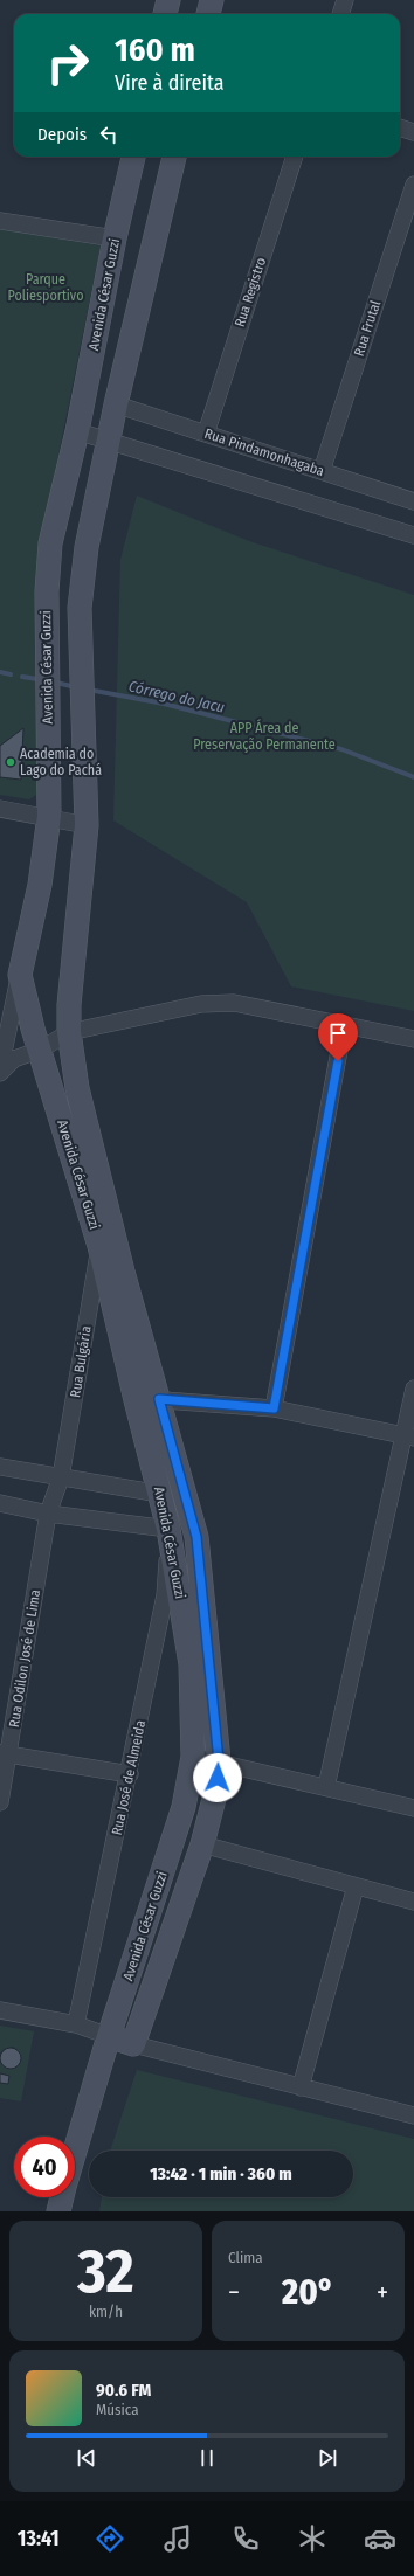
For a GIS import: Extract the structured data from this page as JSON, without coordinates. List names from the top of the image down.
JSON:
{
  "streets": {
    "street": [
      "Rua Registro",
      "Avenida César Guzzi",
      "Rua Frutal",
      "Rua Pindamonhagaba",
      "Rua Bulgária",
      "Rua Odilon José de Lima",
      "Rua José de Almeida"
    ]
  },
  "crossings": [
    ["Rua Registro", "Rua Pindamonhagaba"],
    ["Avenida César Guzzi", "Rua Pindamonhagaba"],
    ["Avenida César Guzzi", "Rua Bulgária"],
    ["Avenida César Guzzi", "Rua José de Almeida"],
    ["Rua Frutal", "Rua Pindamonhagaba"],
    ["Rua Bulgária", "Rua Odilon José de Lima"]
  ],
  "water": ["Córrego do Jacu"],
  "parks": ["Parque Poliesportivo", "APP Área de Preservação Permanente"],
  "places": ["Academia do Lago do Pachá"],
  "page": {
    "turn": ["160 m", "Vire à direita"],
    "then": "Depois",
    "limit": "40",
    "trip": "13:42 · 1 min · 360 m",
    "tile": [
      ["32", "km/h"],
      "Clima"
    ],
    "heat": ["−", "20°", "+"],
    "song": ["90.6 FM", "Música"],
    "tabs": "13:41"
  }
}
